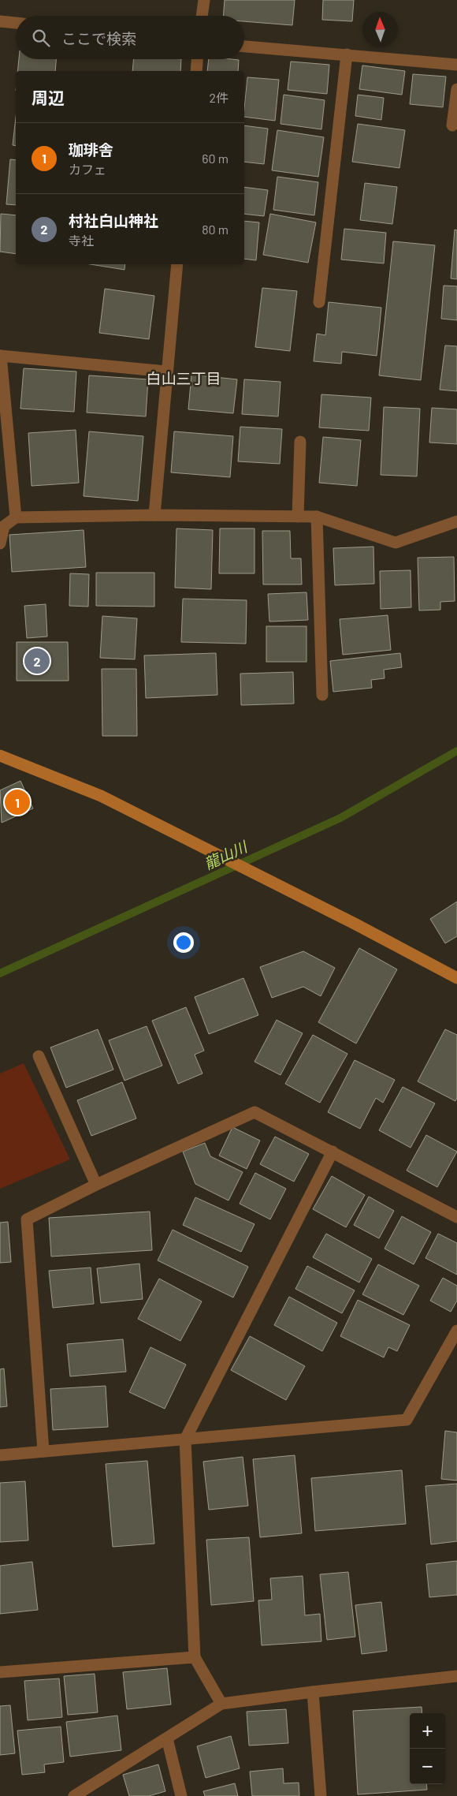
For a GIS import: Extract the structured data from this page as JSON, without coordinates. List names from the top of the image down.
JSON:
{
  "districts": ["白山三丁目"],
  "water": ["龍山川"],
  "north": "top",
  "page": {
    "search": "ここで検索",
    "heading": ["周辺", "2件"],
    "list": [
      {
        "mark": "1",
        "name": "珈琲舎",
        "note": "カフェ",
        "value": "60 m"
      },
      {
        "mark": "2",
        "name": "村社白山神社",
        "note": "寺社",
        "value": "80 m"
      }
    ],
    "pins": ["2", "1"],
    "map_buttons": ["+", "−"]
  }
}
